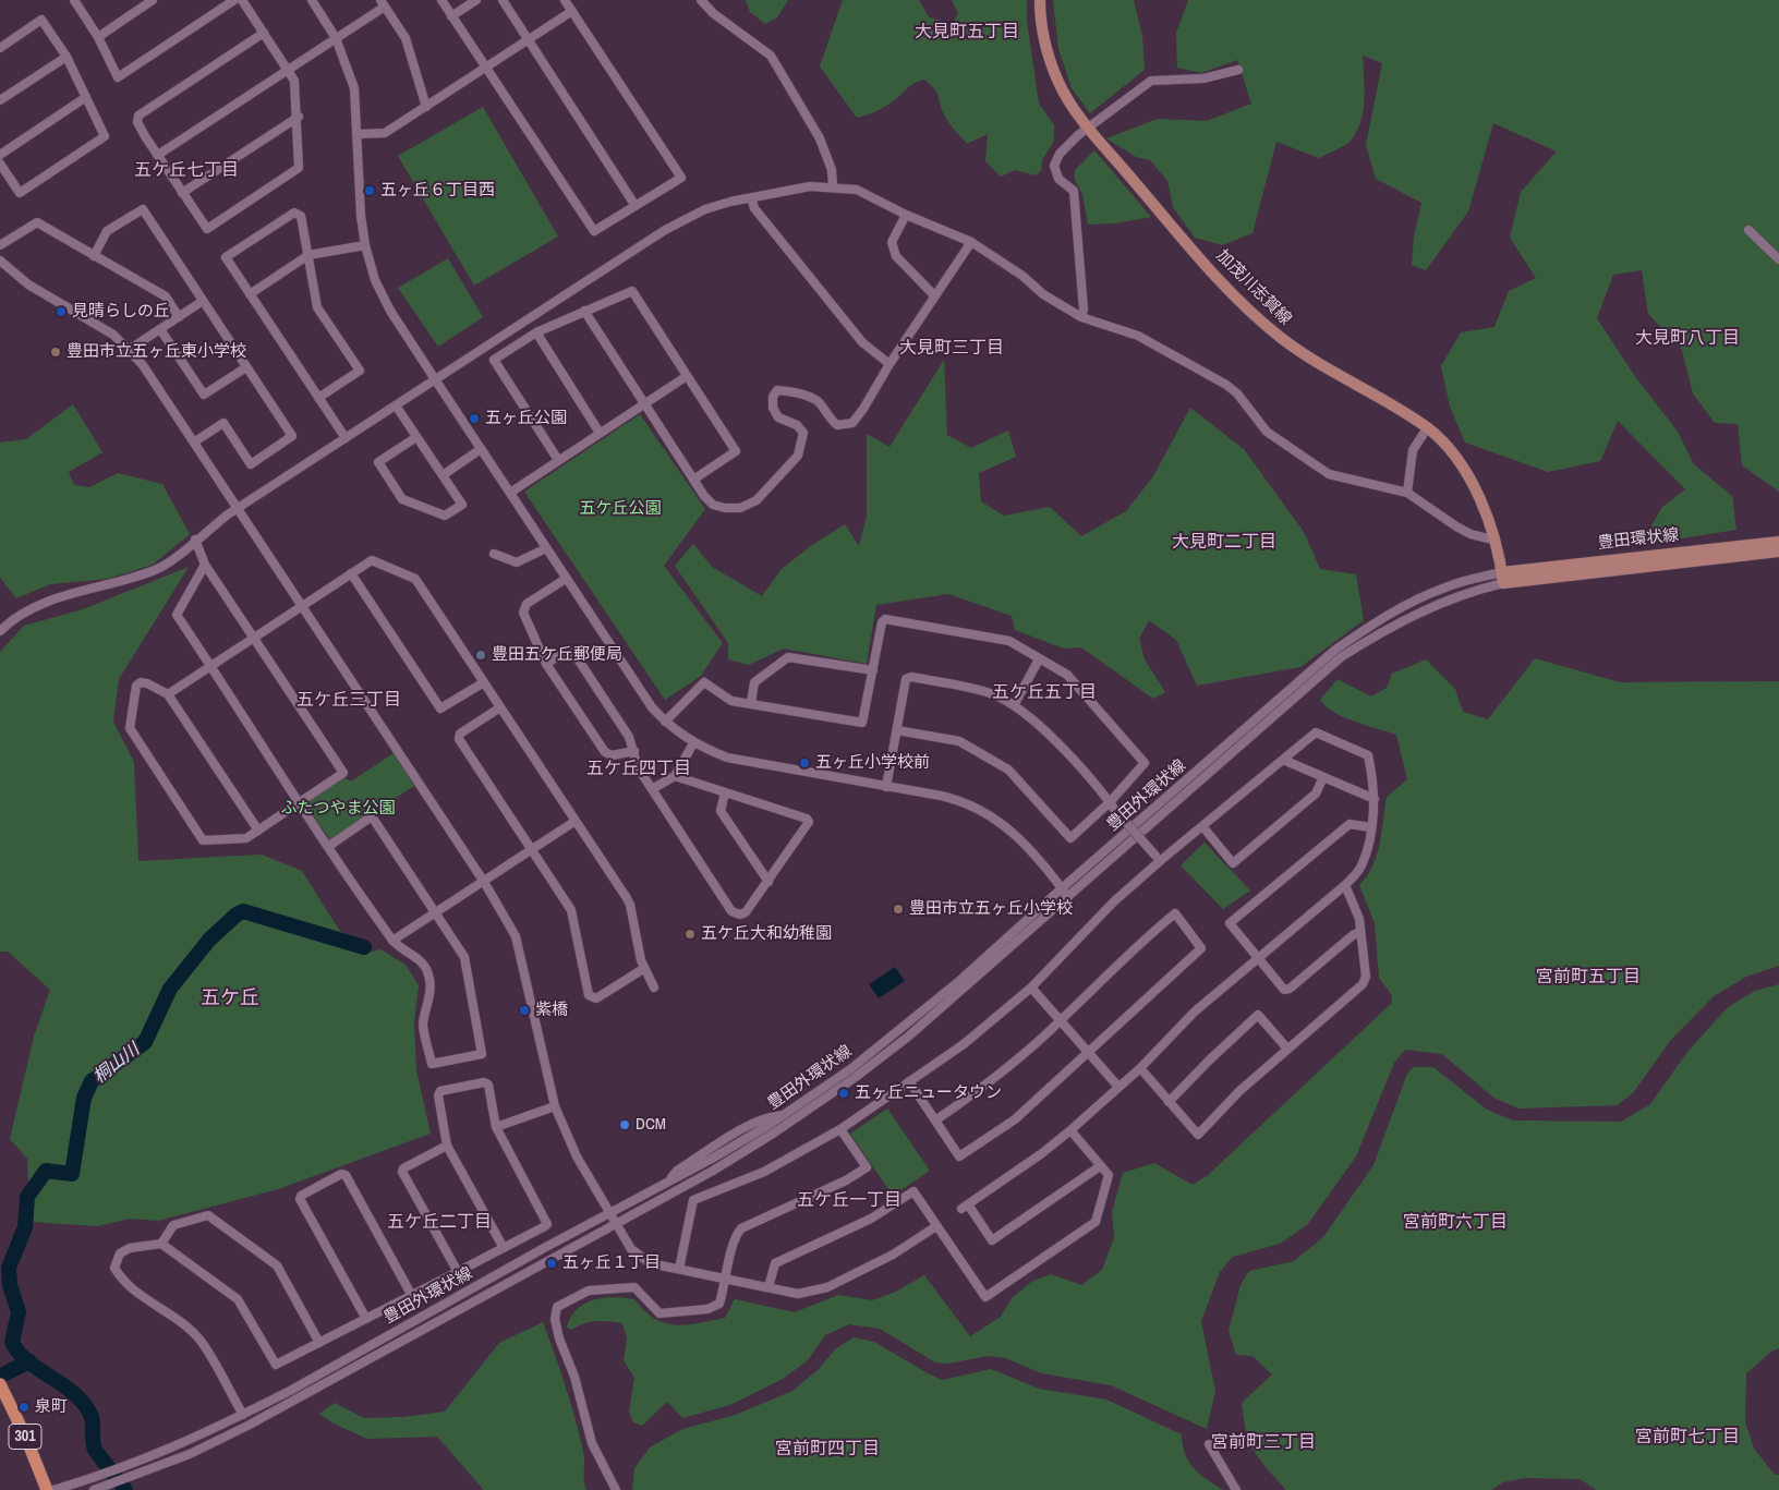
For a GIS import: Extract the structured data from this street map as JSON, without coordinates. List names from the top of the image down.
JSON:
{
  "streets": {
    "highway": ["301"],
    "main road": ["加茂川志賀線", "豊田環状線"],
    "street": ["豊田外環状線"]
  },
  "crossings": [
    ["加茂川志賀線", "豊田環状線"],
    ["加茂川志賀線", "豊田外環状線"],
    ["豊田環状線", "豊田外環状線"]
  ],
  "districts": [
    "大見町五丁目",
    "五ケ丘七丁目",
    "大見町八丁目",
    "大見町三丁目",
    "大見町二丁目",
    "五ケ丘五丁目",
    "五ケ丘三丁目",
    "五ケ丘四丁目",
    "宮前町五丁目",
    "五ケ丘",
    "五ケ丘一丁目",
    "五ケ丘二丁目",
    "宮前町六丁目",
    "宮前町七丁目",
    "宮前町三丁目",
    "宮前町四丁目"
  ],
  "water": ["桐山川"],
  "parks": ["五ケ丘公園", "ふたつやま公園"],
  "places": [
    "五ヶ丘６丁目西",
    "見晴らしの丘",
    "豊田市立五ヶ丘東小学校",
    "五ヶ丘公園",
    "豊田五ケ丘郵便局",
    "五ヶ丘小学校前",
    "豊田市立五ヶ丘小学校",
    "五ケ丘大和幼稚園",
    "紫橋",
    "五ヶ丘ニュータウン",
    "DCM",
    "五ヶ丘１丁目",
    "泉町"
  ]
}
